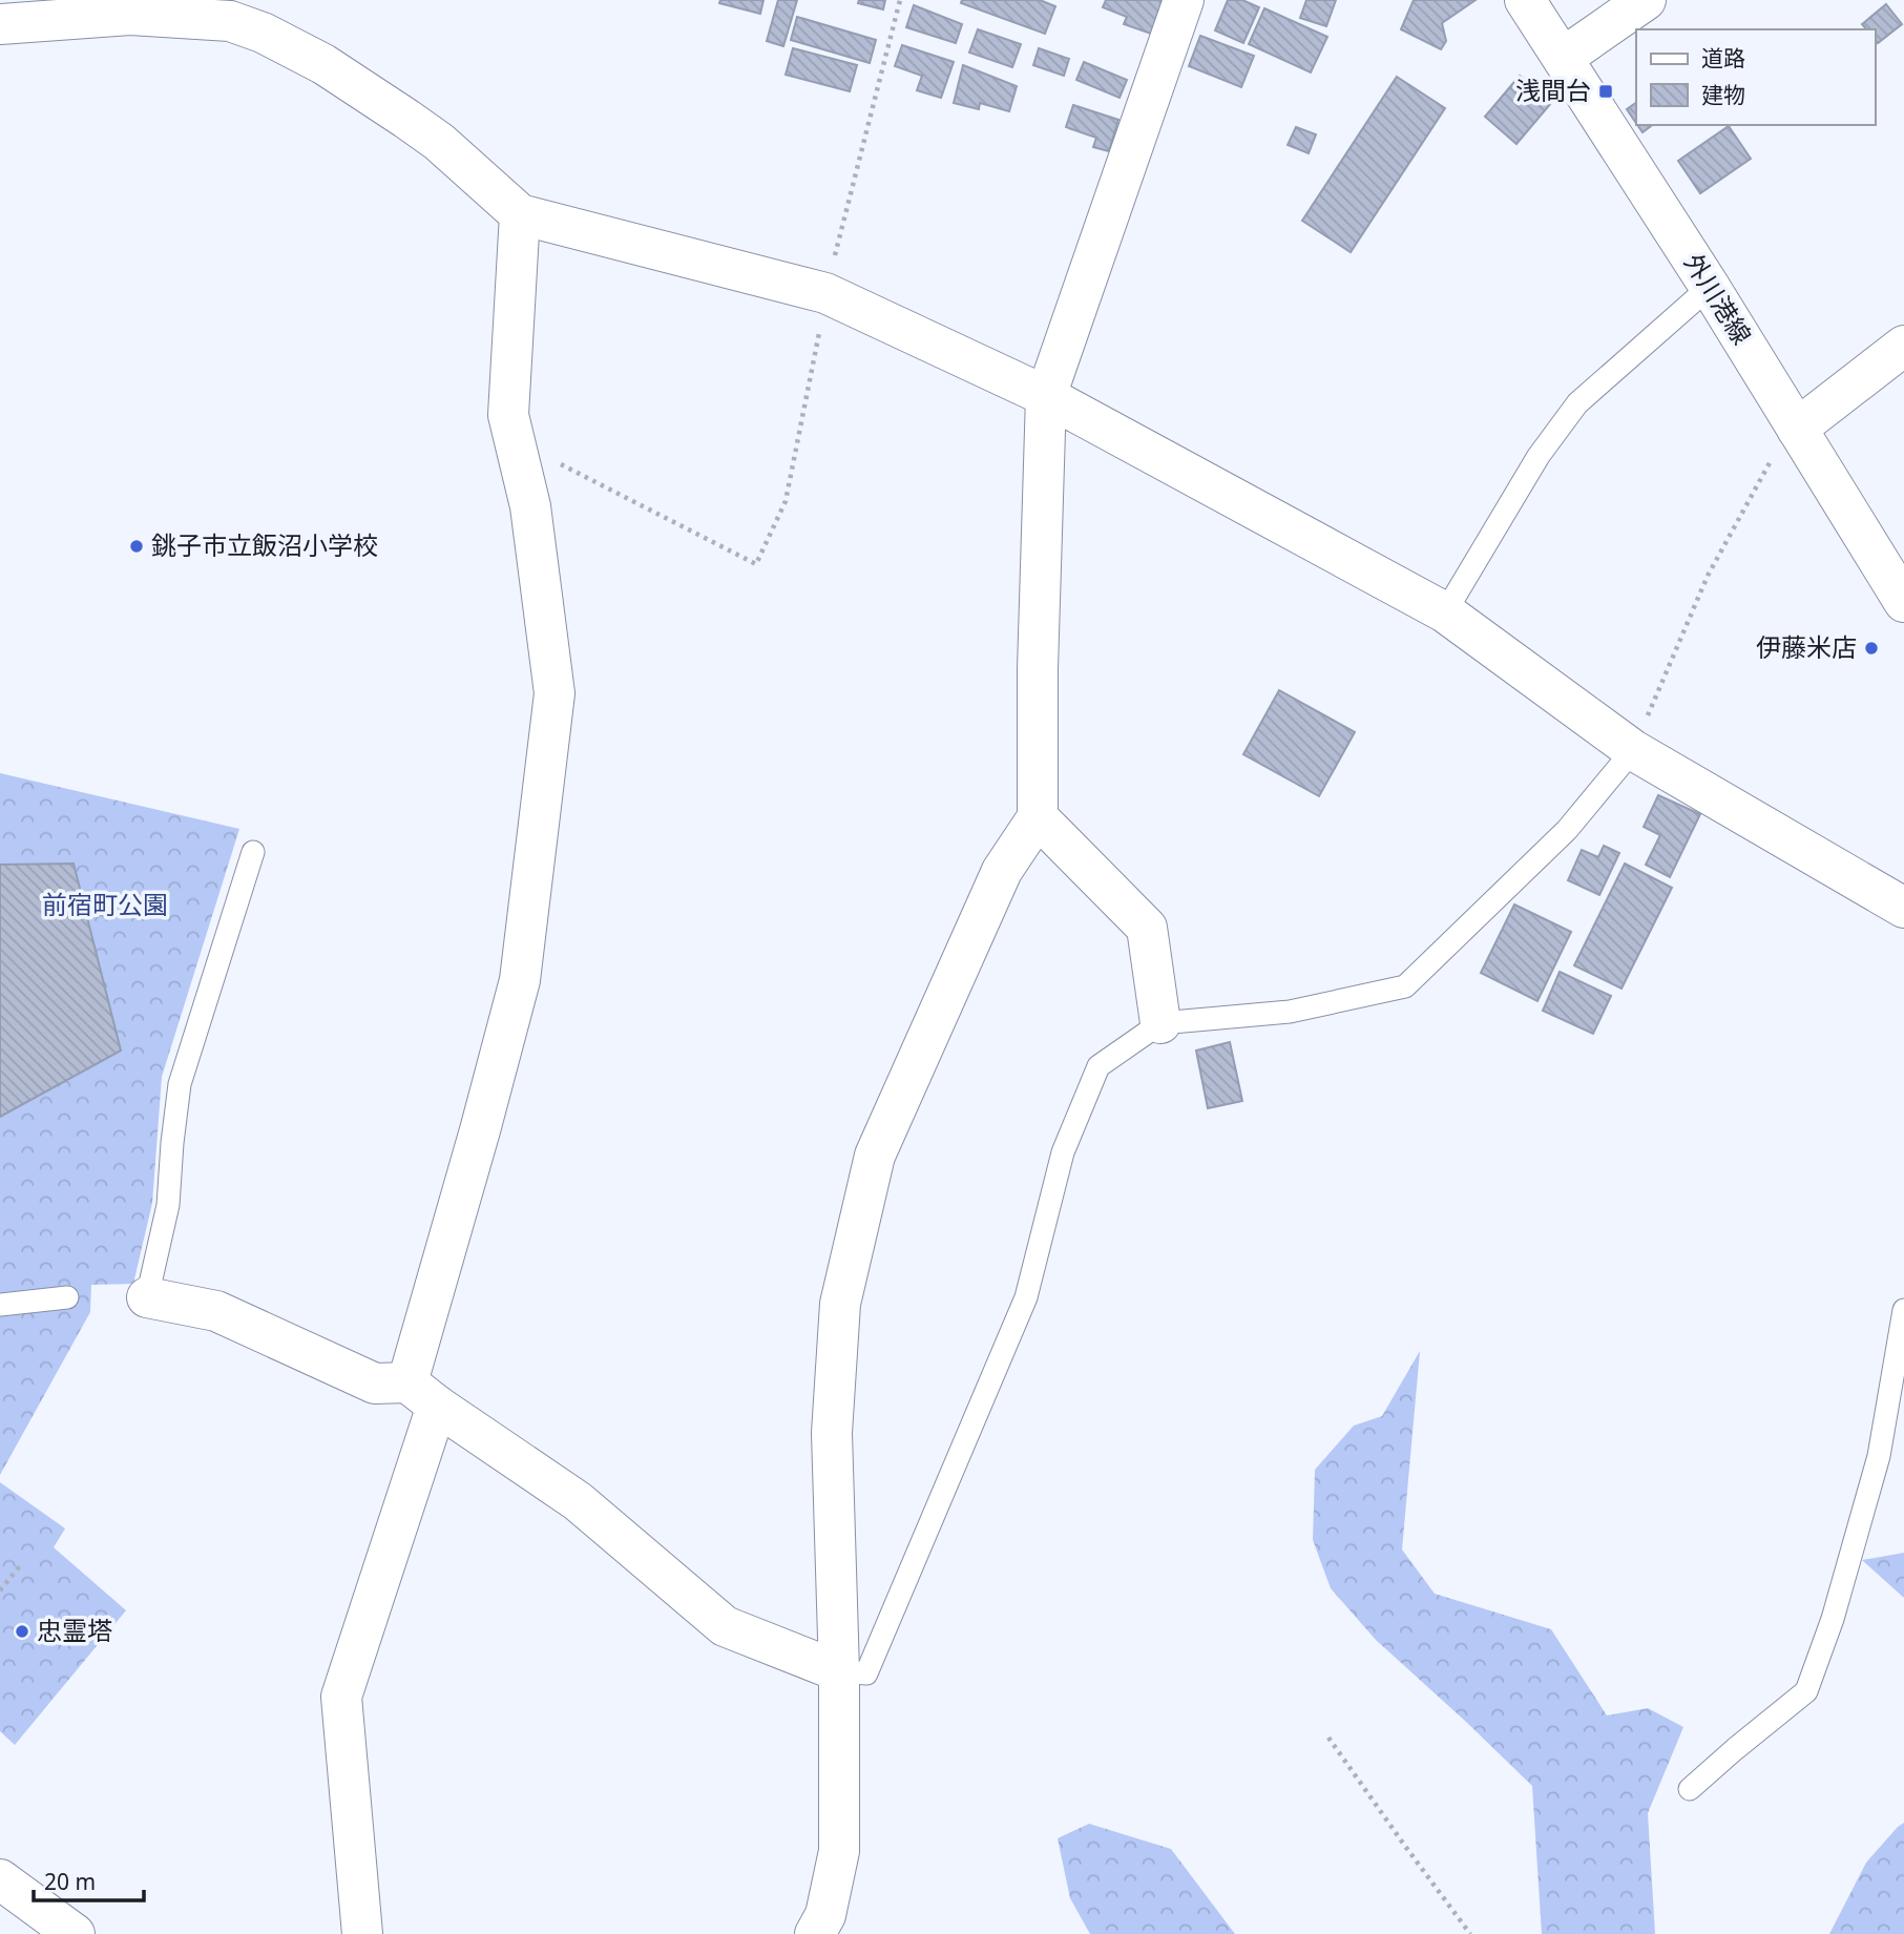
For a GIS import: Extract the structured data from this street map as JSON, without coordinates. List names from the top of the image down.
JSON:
{
  "streets": {
    "street": ["外川港線"]
  },
  "parks": ["前宿町公園"],
  "places": {
    "transit": ["浅間台"],
    "other": ["銚子市立飯沼小学校", "伊藤米店", "忠霊塔"]
  },
  "legend": ["道路", "建物"],
  "scale_bar": "20 m"
}
